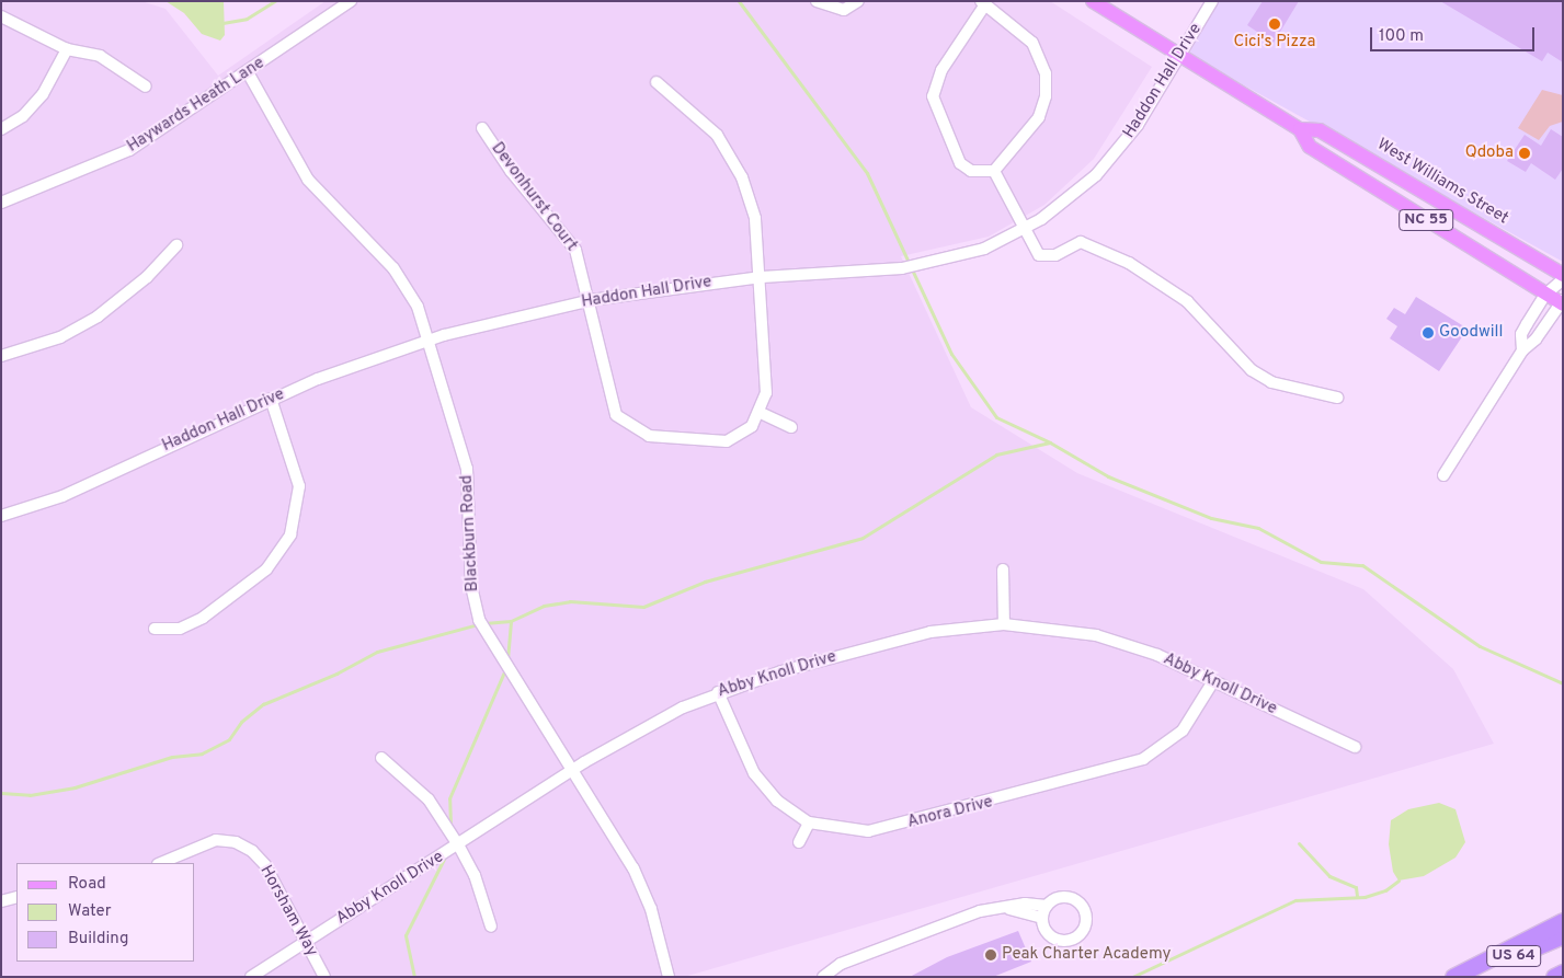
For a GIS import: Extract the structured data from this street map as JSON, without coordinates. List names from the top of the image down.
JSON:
{
  "streets": {
    "highway": ["US 64"],
    "main road": ["West Williams Street", "NC 55"],
    "street": [
      "Haddon Hall Drive",
      "Haywards Heath Lane",
      "Devonhurst Court",
      "Blackburn Road",
      "Abby Knoll Drive",
      "Anora Drive",
      "Horsham Way"
    ]
  },
  "crossings": [
    ["Haddon Hall Drive", "West Williams Street"],
    ["Haddon Hall Drive", "Devonhurst Court"],
    ["Haddon Hall Drive", "Blackburn Road"],
    ["Haywards Heath Lane", "Blackburn Road"],
    ["Blackburn Road", "Abby Knoll Drive"],
    ["Abby Knoll Drive", "Anora Drive"],
    ["Abby Knoll Drive", "Horsham Way"]
  ],
  "places": [
    "Cici's Pizza",
    "Qdoba",
    "Goodwill",
    "Peak Charter Academy"
  ],
  "legend": ["Road", "Water", "Building"],
  "scale_bar": "100 m"
}
